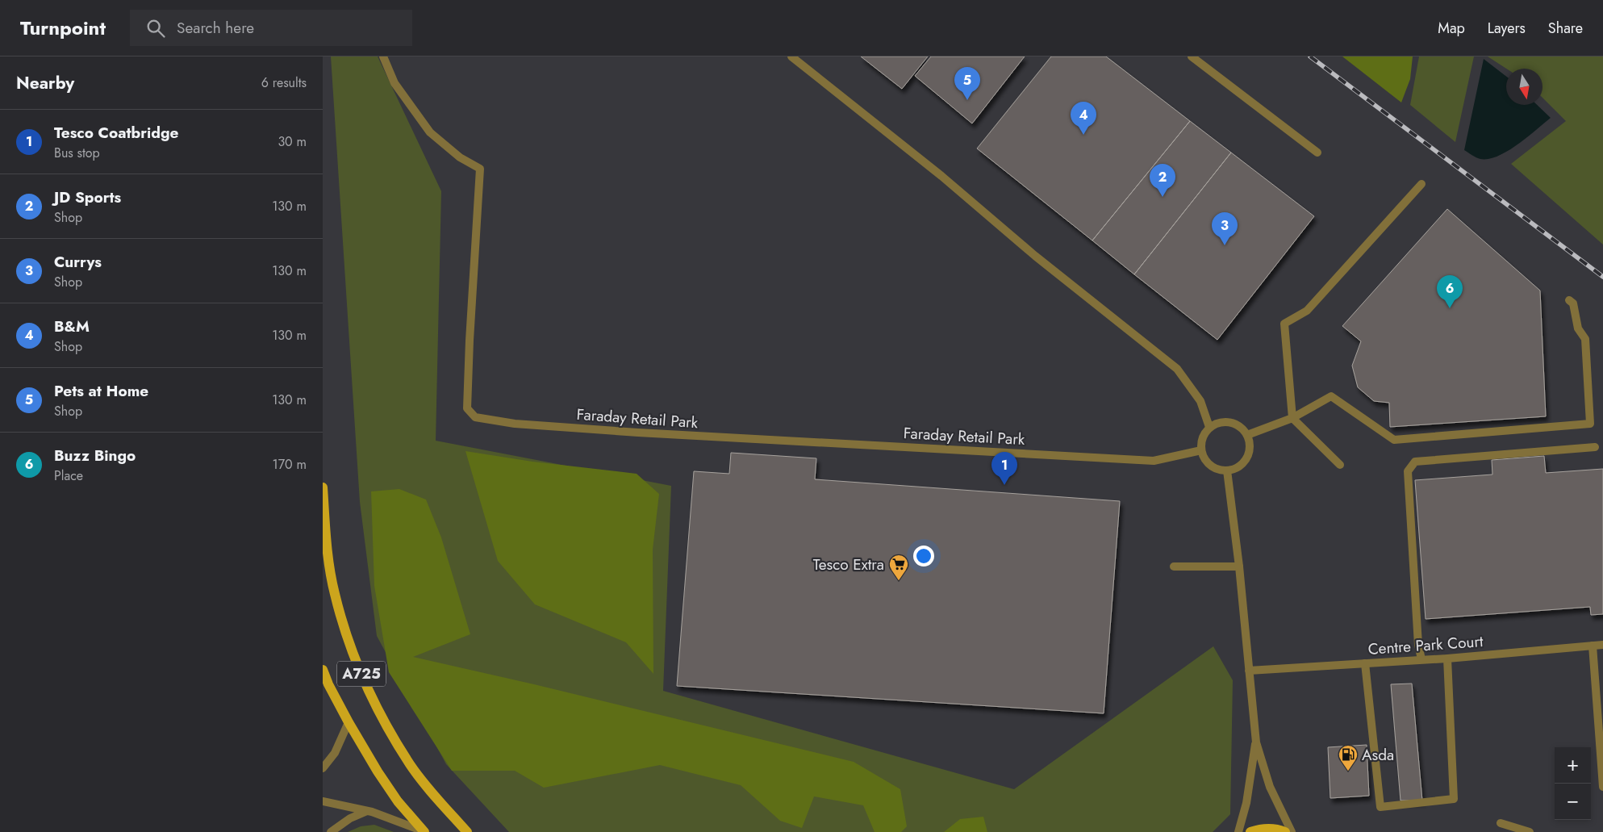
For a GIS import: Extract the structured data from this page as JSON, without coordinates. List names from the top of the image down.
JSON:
{
  "streets": {
    "main road": ["A725"],
    "street": ["Faraday Retail Park", "Centre Park Court"]
  },
  "places": {
    "supermarket": ["Tesco Extra"],
    "fuel station": ["Asda"]
  },
  "north": "bottom",
  "page": {
    "header": "Turnpoint",
    "search": "Search here",
    "nav": ["Map", "Layers", "Share"],
    "heading": ["Nearby", "6 results"],
    "pins": [
      "5",
      "4",
      "2",
      "3",
      "6",
      "1"
    ],
    "list": [
      {
        "mark": "1",
        "name": "Tesco Coatbridge",
        "note": "Bus stop",
        "value": "30 m"
      },
      {
        "mark": "2",
        "name": "JD Sports",
        "note": "Shop",
        "value": "130 m"
      },
      {
        "mark": "3",
        "name": "Currys",
        "note": "Shop",
        "value": "130 m"
      },
      {
        "mark": "4",
        "name": "B&M",
        "note": "Shop",
        "value": "130 m"
      },
      {
        "mark": "5",
        "name": "Pets at Home",
        "note": "Shop",
        "value": "130 m"
      },
      {
        "mark": "6",
        "name": "Buzz Bingo",
        "note": "Place",
        "value": "170 m"
      }
    ],
    "map_buttons": ["+", "−"]
  }
}
